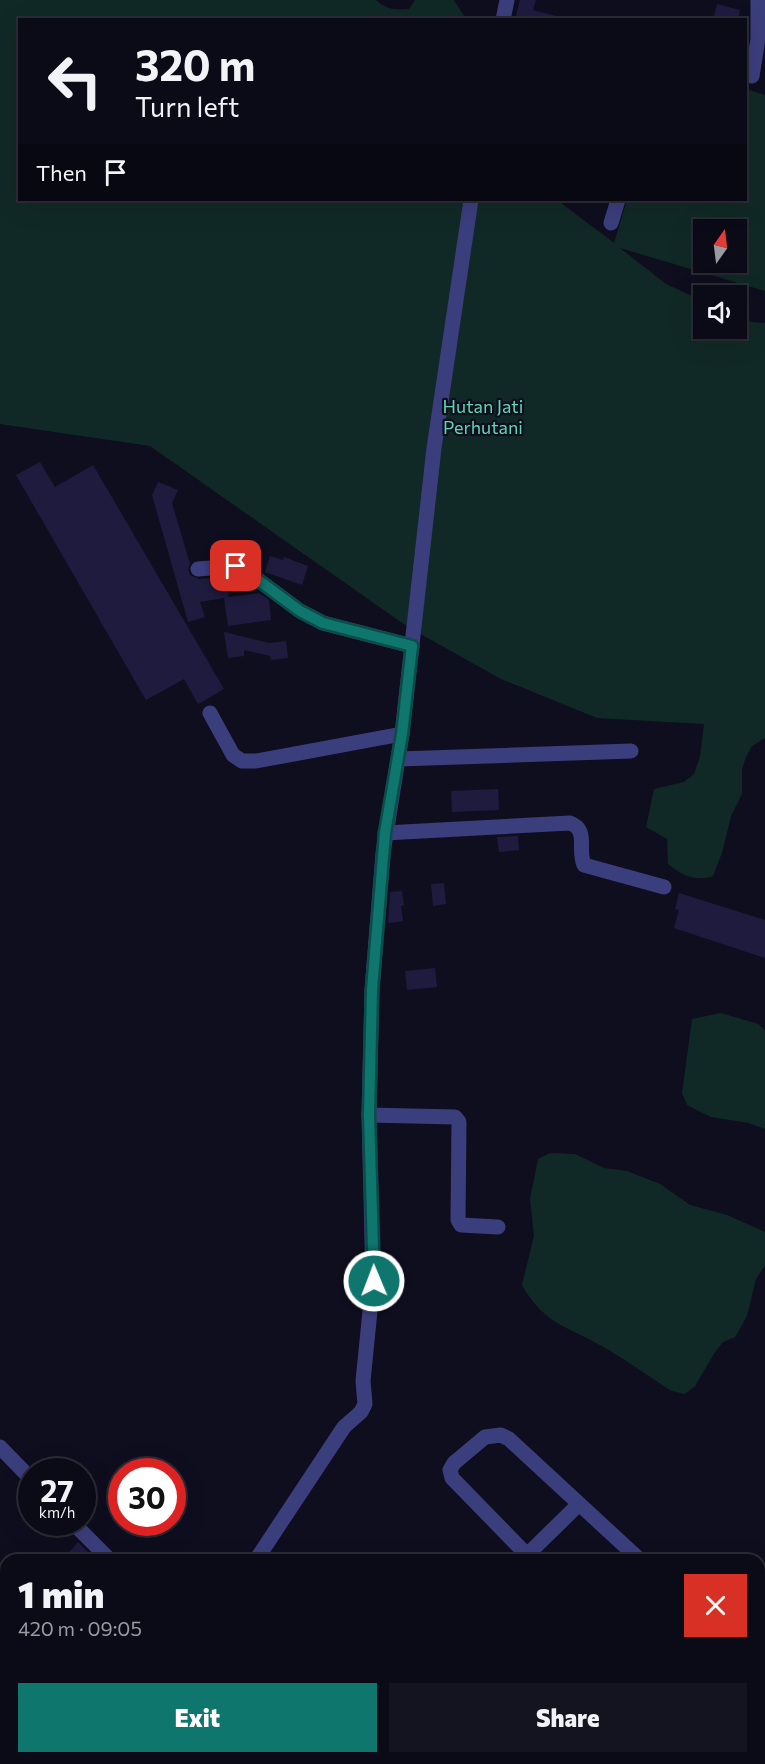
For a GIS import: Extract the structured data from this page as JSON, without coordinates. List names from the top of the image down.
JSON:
{
  "parks": ["Hutan Jati Perhutani"],
  "north": "top",
  "page": {
    "turn": ["320 m", "Turn left"],
    "then": "Then",
    "speed": "27 km/h",
    "limit": "30",
    "heading": ["1 min", "420 m · 09:05"],
    "buttons": ["Exit", "Share"]
  }
}
